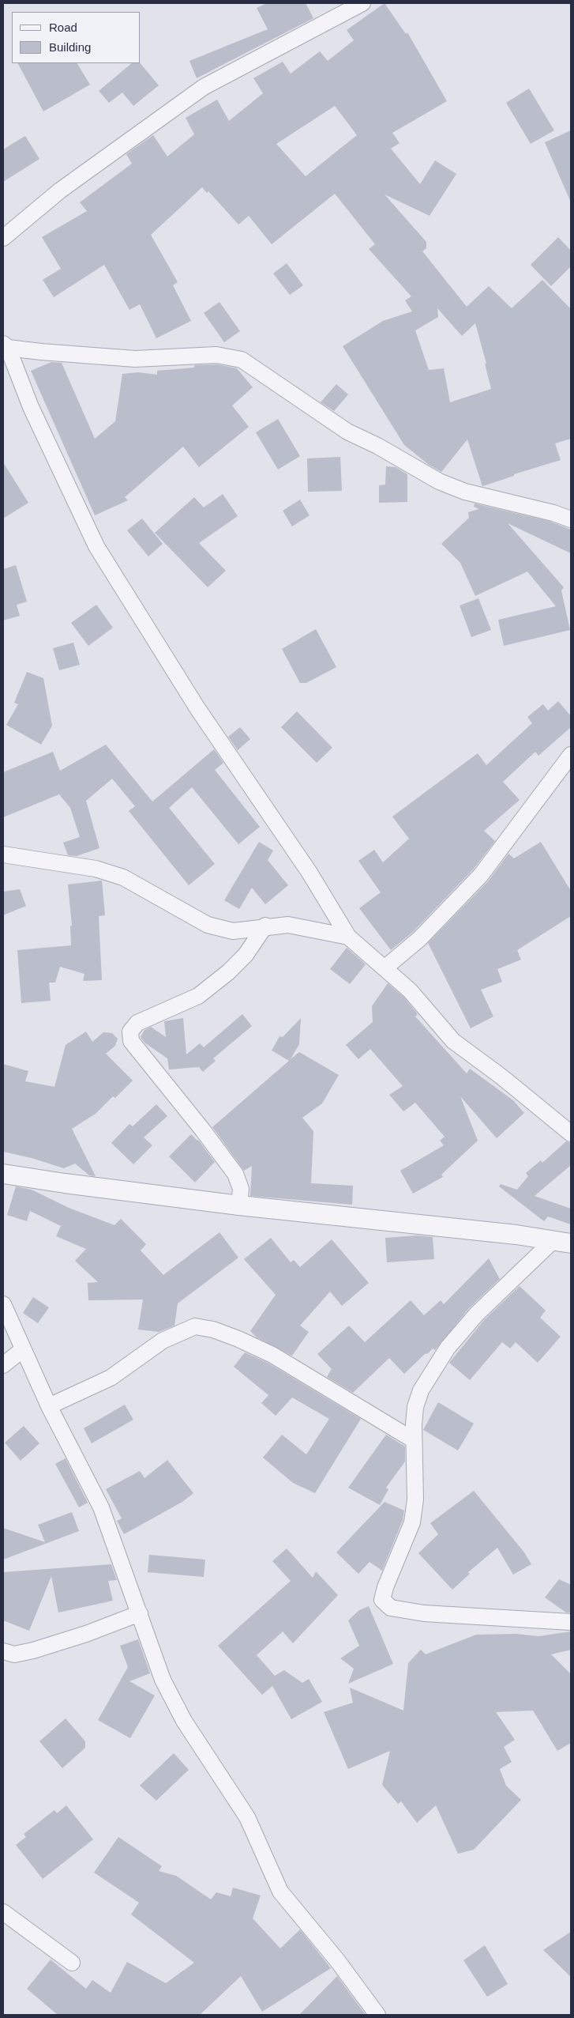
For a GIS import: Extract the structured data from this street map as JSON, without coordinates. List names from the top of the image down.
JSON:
{
  "legend": ["Road", "Building"]
}
